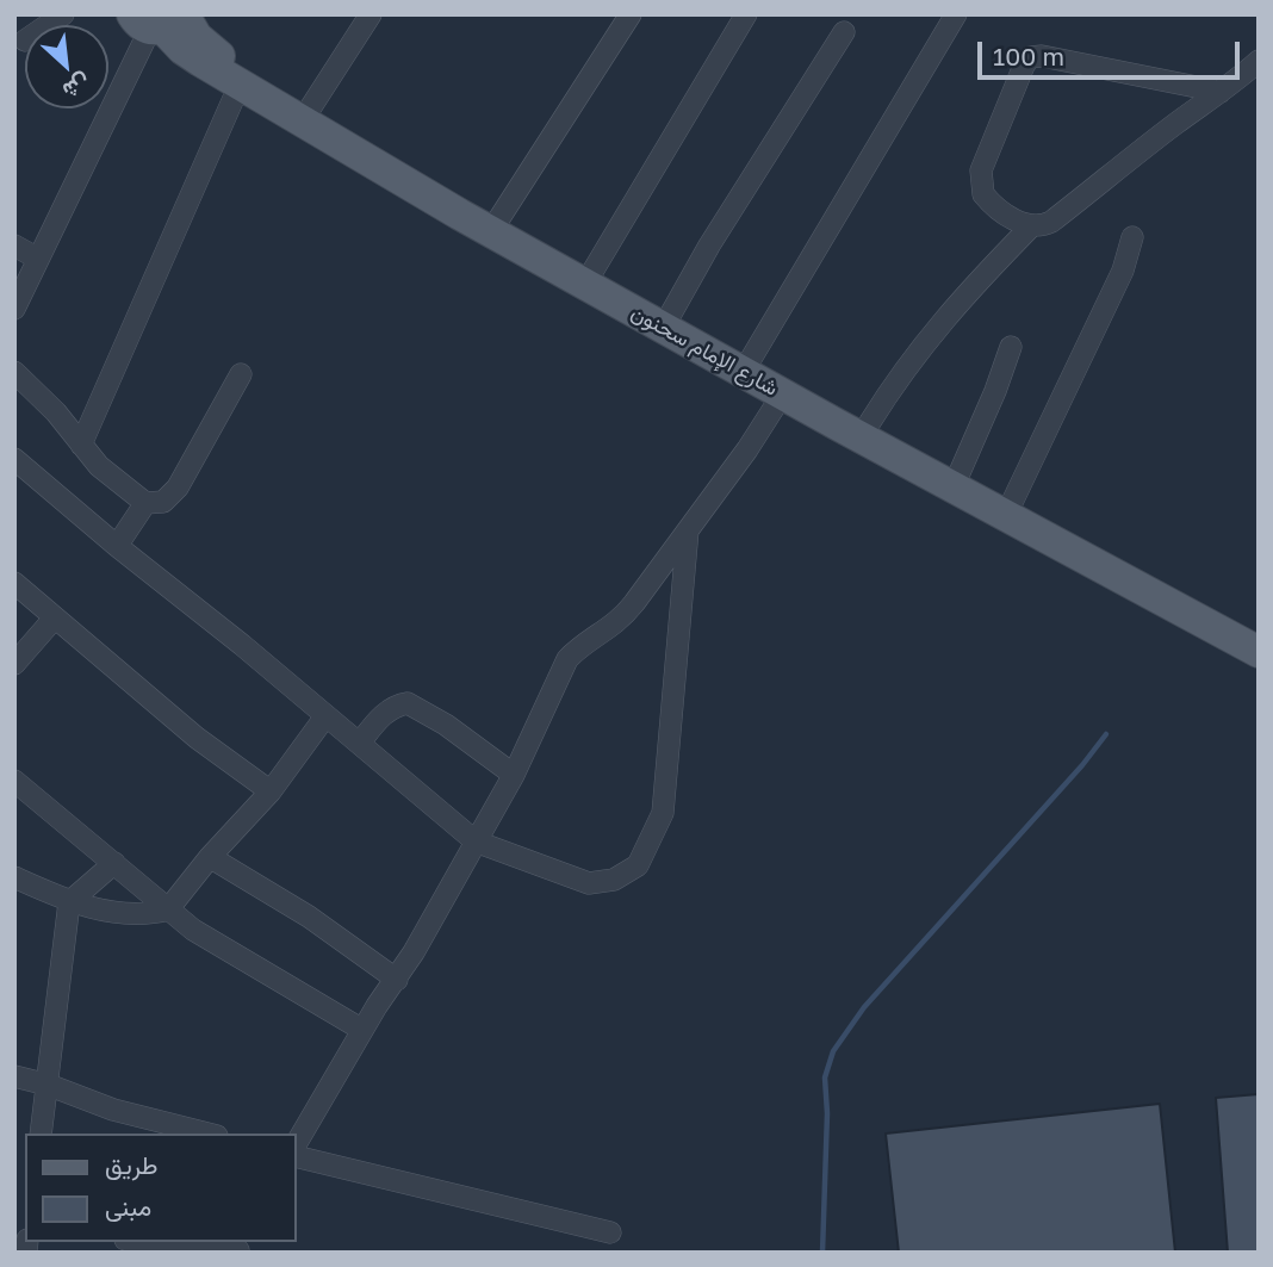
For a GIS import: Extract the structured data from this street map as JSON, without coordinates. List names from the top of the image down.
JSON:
{
  "streets": {
    "main road": ["شارع الإمام سحنون"]
  },
  "legend": ["طريق", "مبنى"],
  "scale_bar": "100 m",
  "north": "bottom right"
}
